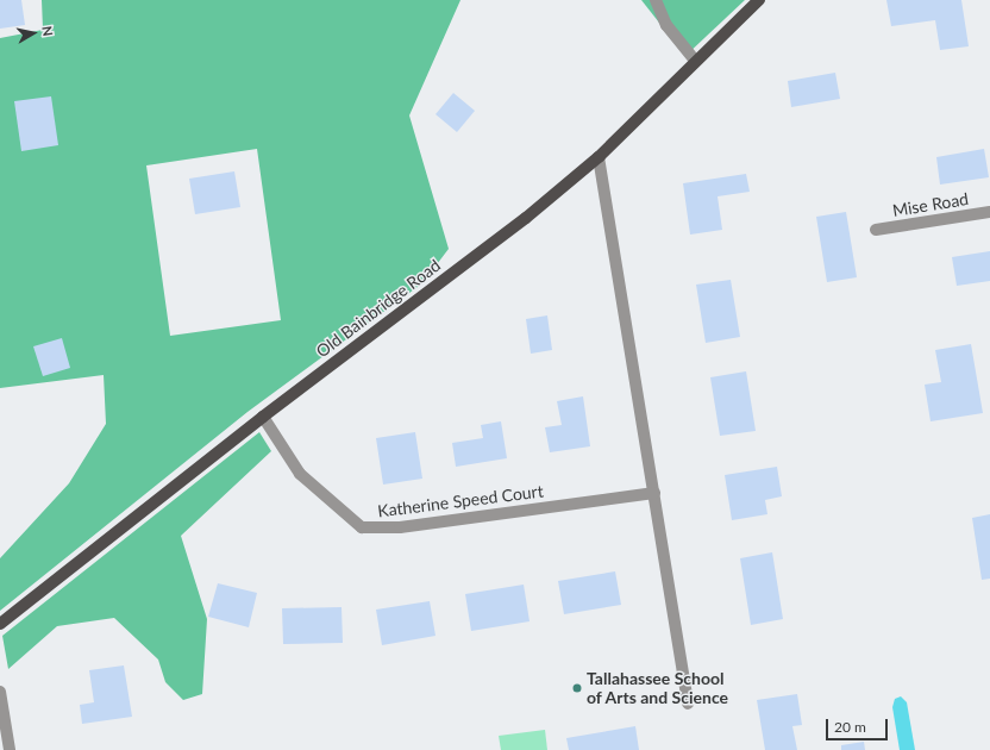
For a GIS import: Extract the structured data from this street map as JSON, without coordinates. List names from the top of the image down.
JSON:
{
  "streets": {
    "main road": ["Old Bainbridge Road"],
    "street": ["Mise Road", "Katherine Speed Court"]
  },
  "crossings": [
    ["Old Bainbridge Road", "Katherine Speed Court"]
  ],
  "places": ["Tallahassee School of Arts and Science"],
  "scale_bar": "20 m",
  "north": "right"
}
